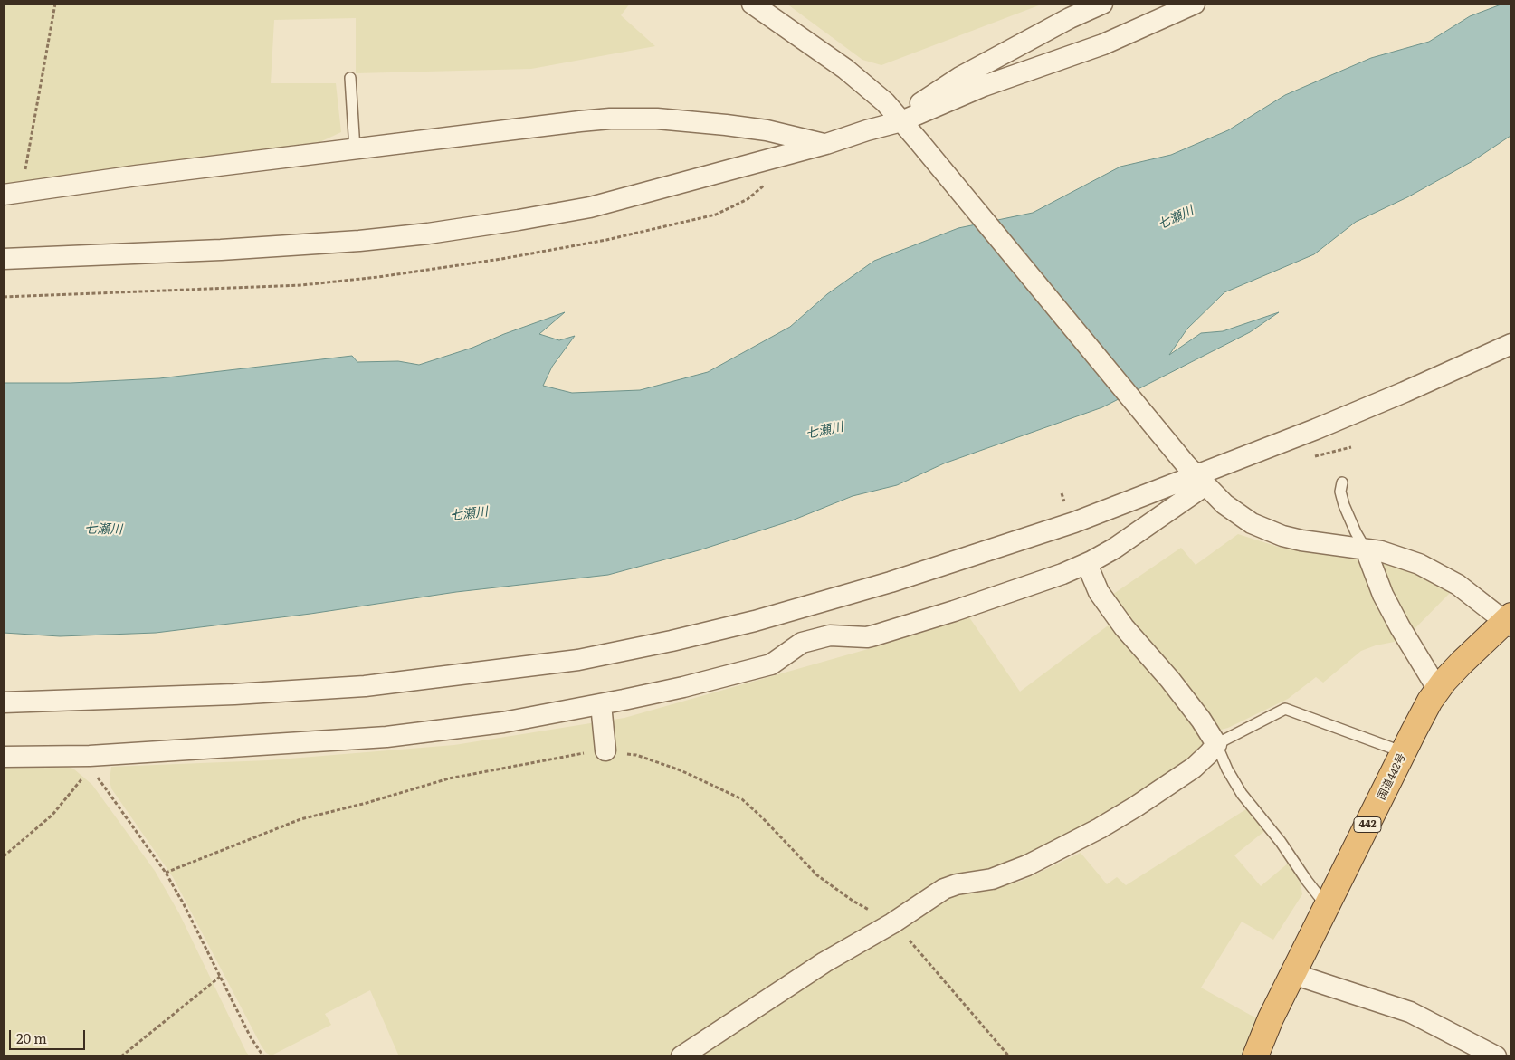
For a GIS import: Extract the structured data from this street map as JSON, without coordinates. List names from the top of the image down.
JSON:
{
  "streets": {
    "highway": ["国道442号", "442"]
  },
  "water": ["七瀬川"],
  "scale_bar": "20 m"
}
